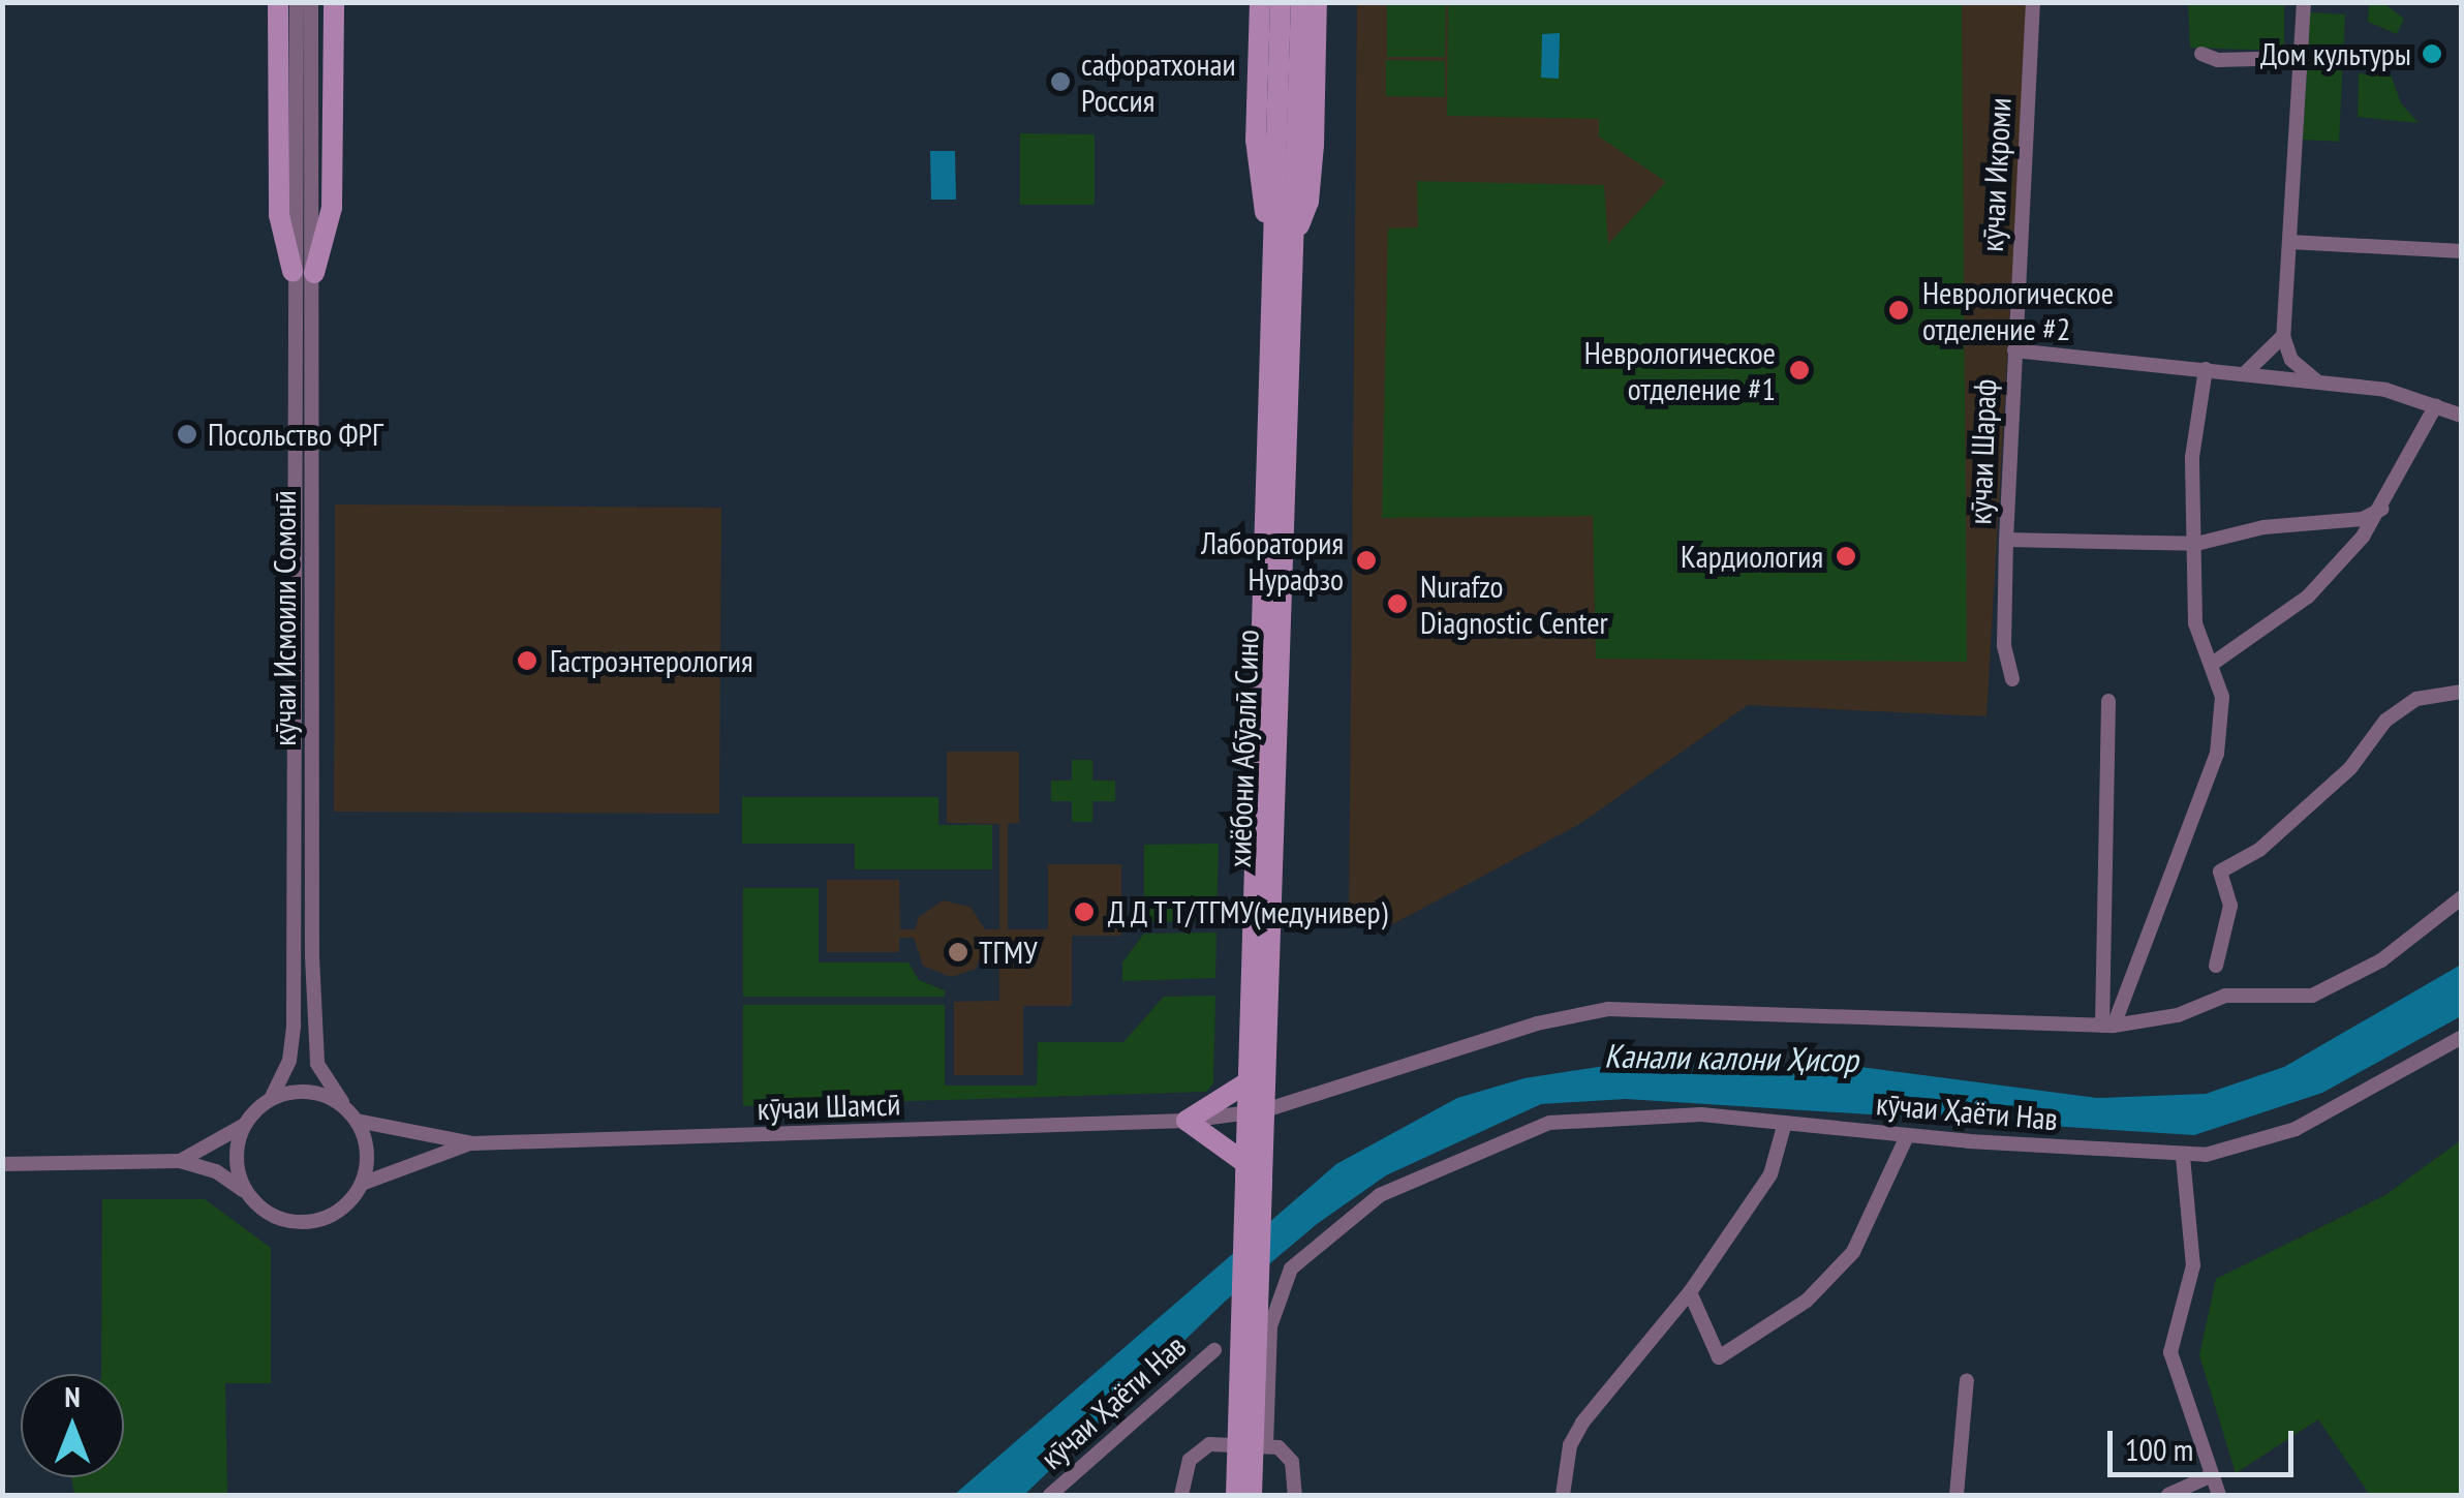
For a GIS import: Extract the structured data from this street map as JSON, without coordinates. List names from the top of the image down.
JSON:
{
  "streets": {
    "main road": ["хиёбони Абӯалӣ Сино"],
    "street": [
      "кӯчаи Икроми",
      "кӯчаи Шараф",
      "кӯчаи Исмоили Сомонӣ",
      "кӯчаи Шамсӣ",
      "кӯчаи Ҳаёти Нав"
    ]
  },
  "crossings": [
    ["кӯчаи Икроми", "кӯчаи Шараф"],
    ["кӯчаи Исмоили Сомонӣ", "кӯчаи Шамсӣ"],
    ["хиёбони Абӯалӣ Сино", "кӯчаи Шамсӣ"]
  ],
  "water": ["Канали калони Ҳисор"],
  "places": [
    "Дом культуры",
    "сафоратхонаи Россия",
    "Неврологическое отделение #2",
    "Неврологическое отделение #1",
    "Посольство ФРГ",
    "Кардиология",
    "Лаборатория Нурафзо",
    "Nurafzo Diagnostic Center",
    "Гастроэнтерология",
    "Д Д Т Т/ТГМУ(медунивер)",
    "ТГМУ"
  ],
  "scale_bar": "100 m",
  "north": "top"
}
